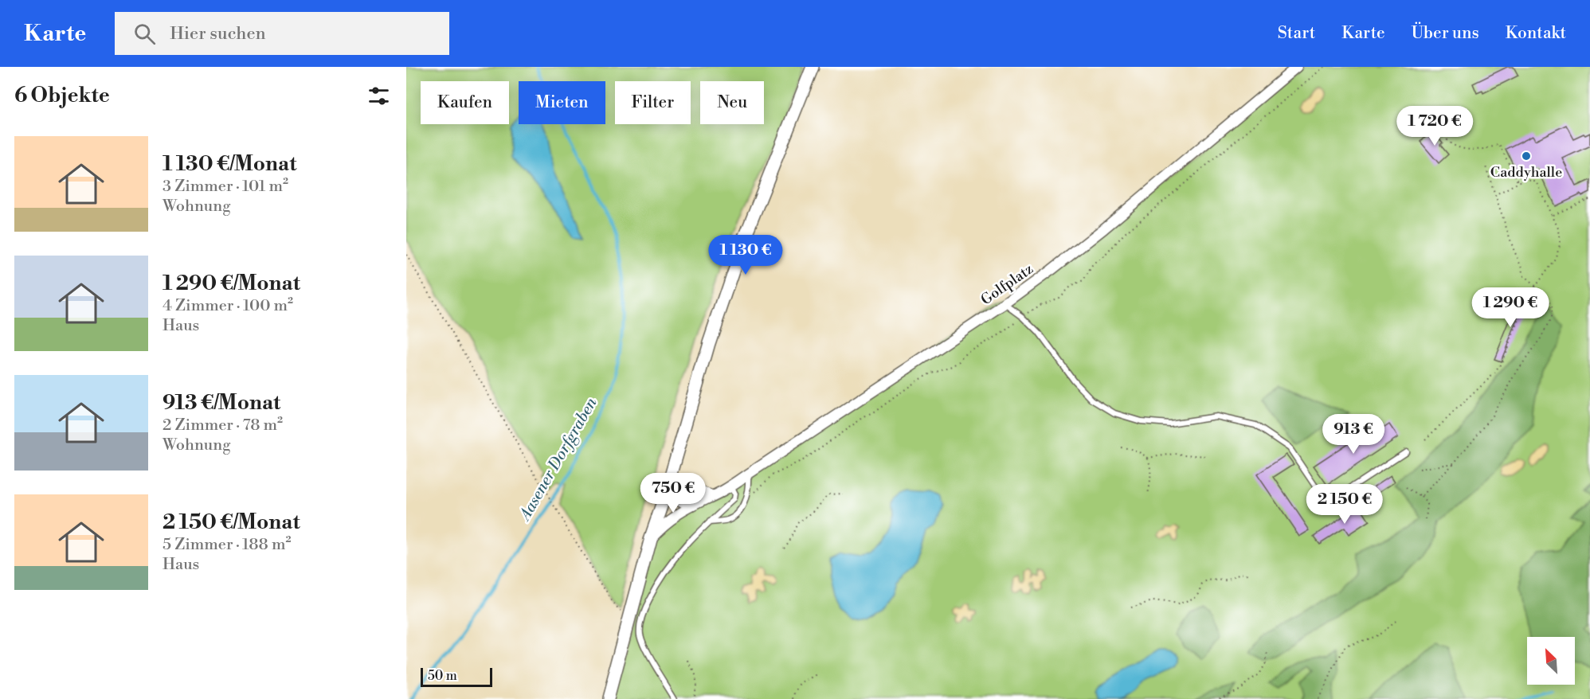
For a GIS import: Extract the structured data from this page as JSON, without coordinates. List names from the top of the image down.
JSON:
{
  "streets": {
    "street": ["Golfplatz"]
  },
  "water": ["Aasener Dorfgraben"],
  "places": ["Caddyhalle"],
  "scale_bar": "50 m",
  "north": "top left",
  "page": {
    "header": "Karte",
    "search": "Hier suchen",
    "nav": [
      "Start",
      "Karte",
      "Über uns",
      "Kontakt"
    ],
    "heading": "6 Objekte",
    "chip": [
      "Kaufen",
      "Mieten",
      "Filter",
      "Neu"
    ],
    "price": [
      "1 720 €",
      "1 130 €",
      "1 290 €",
      "913 €",
      "750 €",
      "2 150 €"
    ],
    "list": [
      {
        "name": "1 130 €/Monat",
        "note": "3 Zimmer · 101 m² · Wohnung"
      },
      {
        "name": "1 290 €/Monat",
        "note": "4 Zimmer · 100 m² · Haus"
      },
      {
        "name": "913 €/Monat",
        "note": "2 Zimmer · 78 m² · Wohnung"
      },
      {
        "name": "2 150 €/Monat",
        "note": "5 Zimmer · 188 m² · Haus"
      }
    ],
    "scale": "50 m"
  }
}
